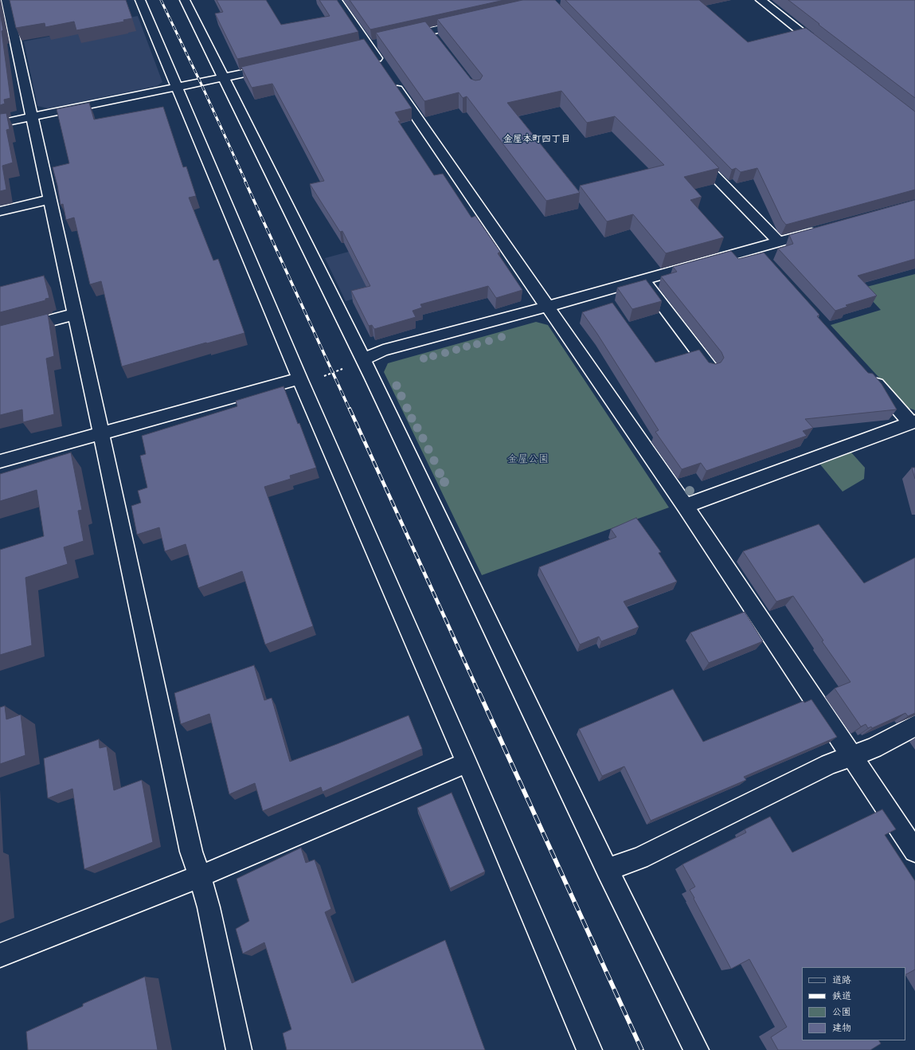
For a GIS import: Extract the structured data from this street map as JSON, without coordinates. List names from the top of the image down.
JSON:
{
  "districts": ["金屋本町四丁目"],
  "parks": ["金屋公園"],
  "legend": [
    "道路",
    "鉄道",
    "公園",
    "建物"
  ]
}
